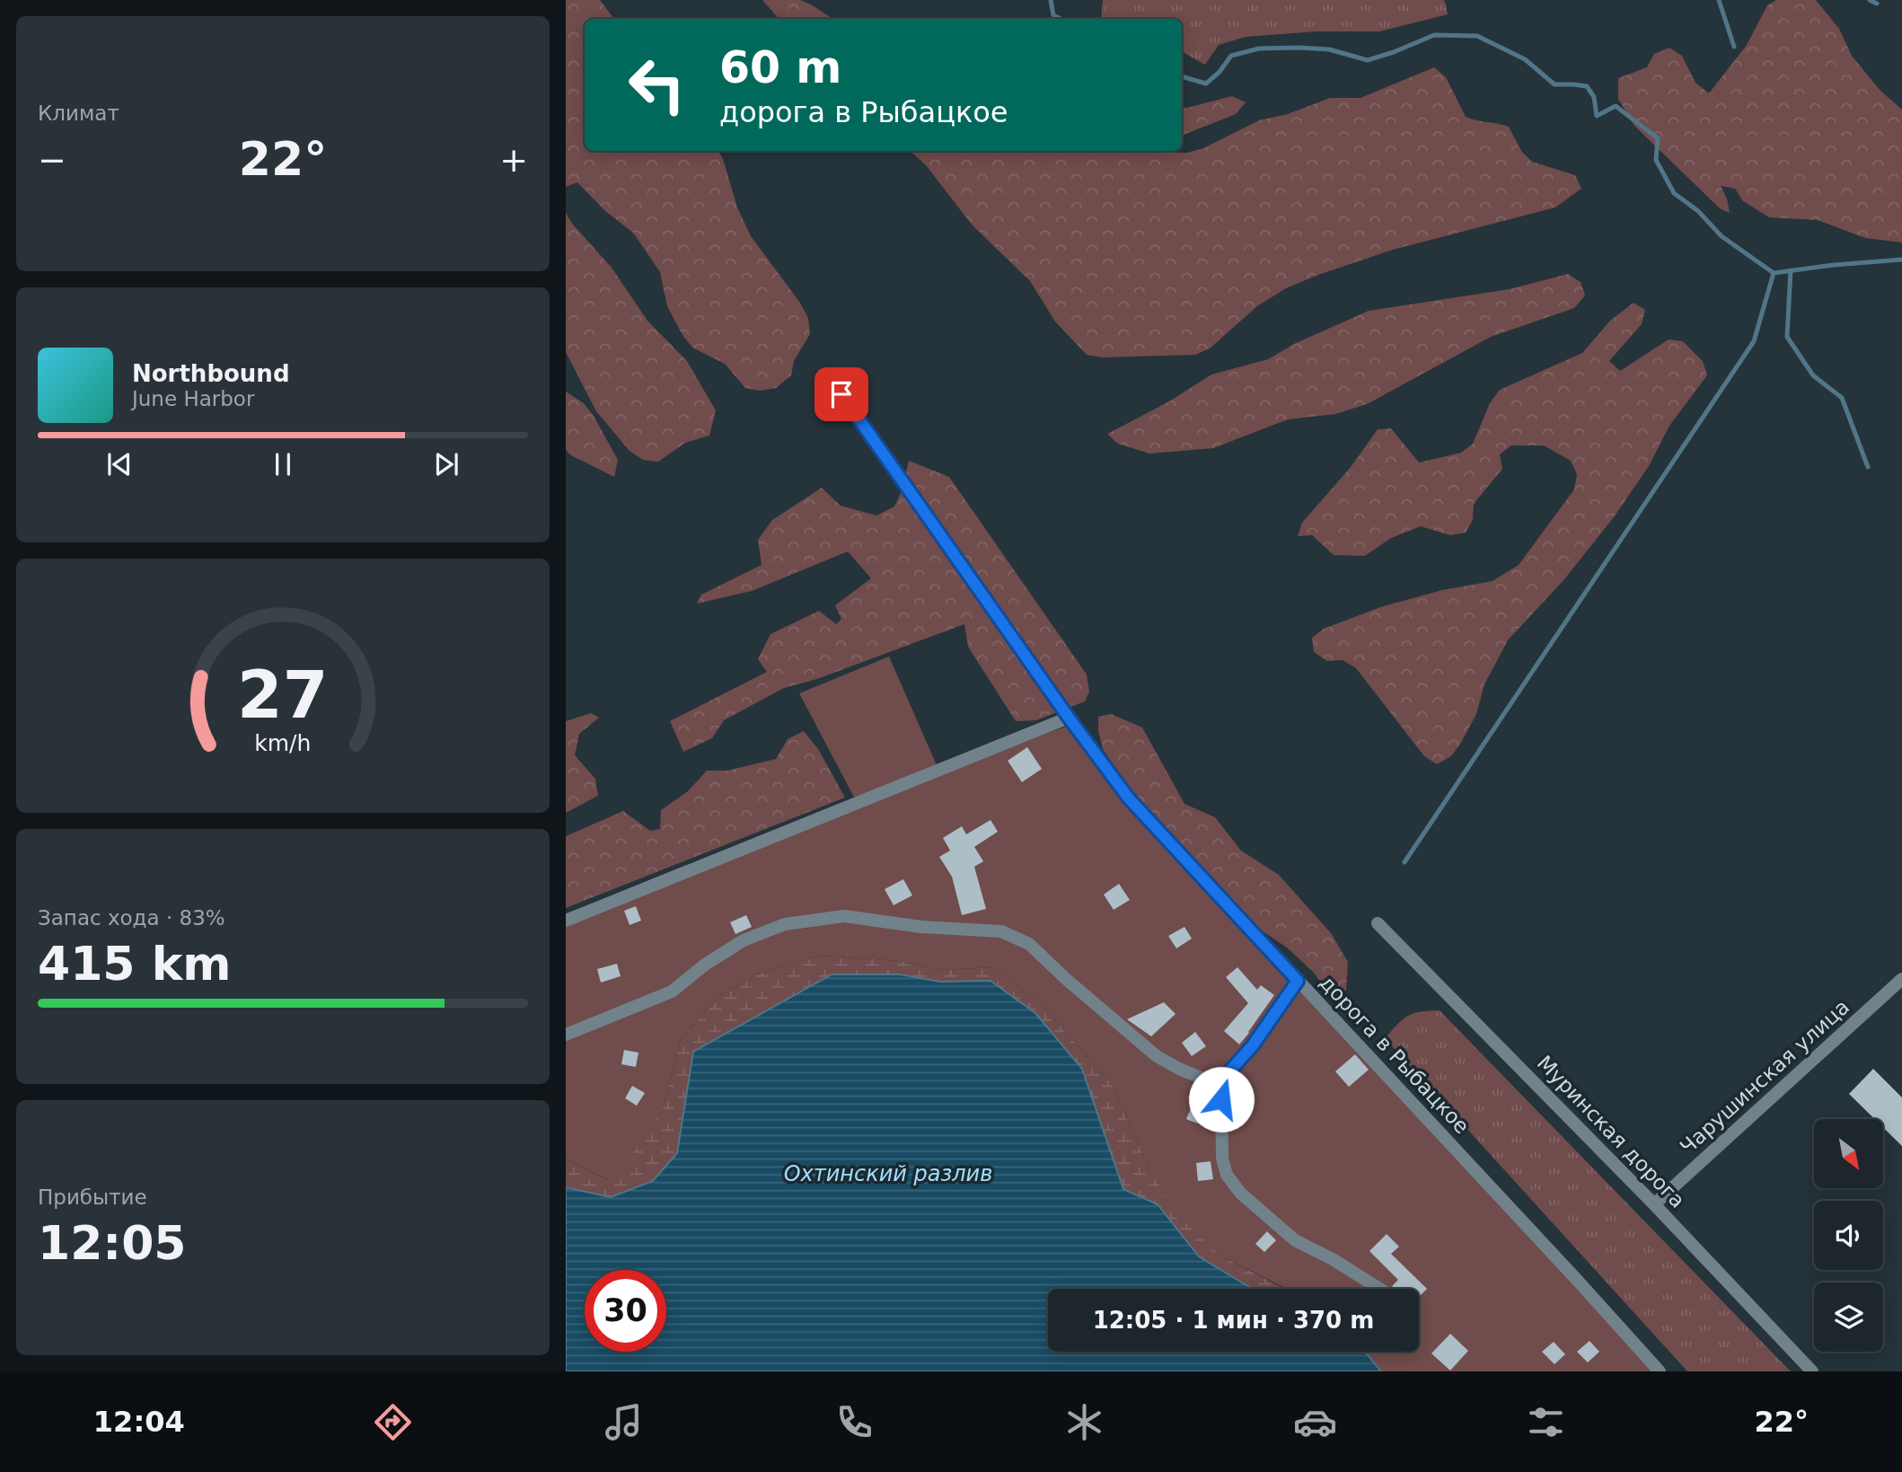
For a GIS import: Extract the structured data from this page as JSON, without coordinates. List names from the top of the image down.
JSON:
{
  "streets": {
    "street": ["дорога в Рыбацкое", "Чарушинская улица", "Муринская дорога"]
  },
  "crossings": [
    ["Чарушинская улица", "Муринская дорога"]
  ],
  "water": ["Охтинский разлив"],
  "north": "bottom right",
  "page": {
    "tile": [
      "Климат",
      ["Запас хода · 83%", "415 km"],
      ["Прибытие", "12:05"]
    ],
    "turn": ["60 m", "дорога в Рыбацкое"],
    "heat": ["−", "22°", "+"],
    "song": ["Northbound", "June Harbor"],
    "limit": "30",
    "trip": "12:05 · 1 мин · 370 m",
    "tabs": ["12:04", "22°"],
    "gauge": ["27", "km/h"]
  }
}
